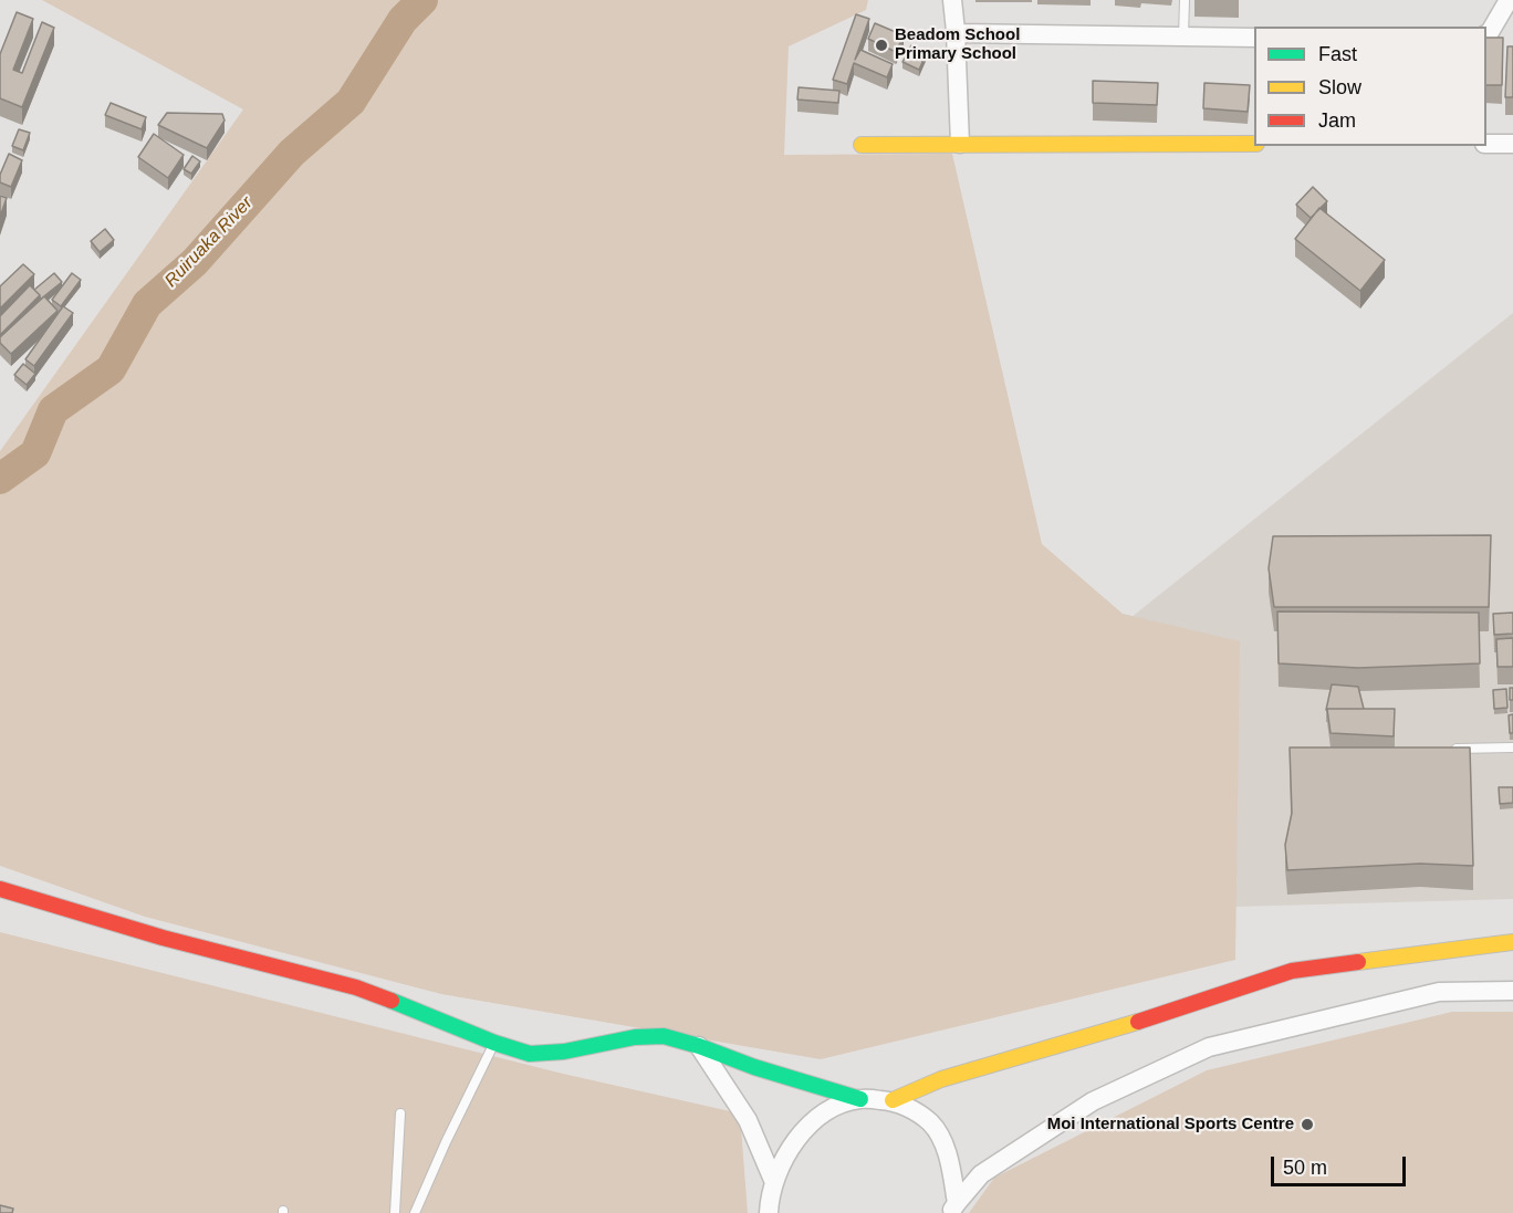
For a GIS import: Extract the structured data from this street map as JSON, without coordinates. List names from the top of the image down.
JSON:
{
  "water": ["Ruiruaka River"],
  "places": ["Beadom School Primary School", "Moi International Sports Centre"],
  "legend": ["Fast", "Slow", "Jam"],
  "scale_bar": "50 m"
}
